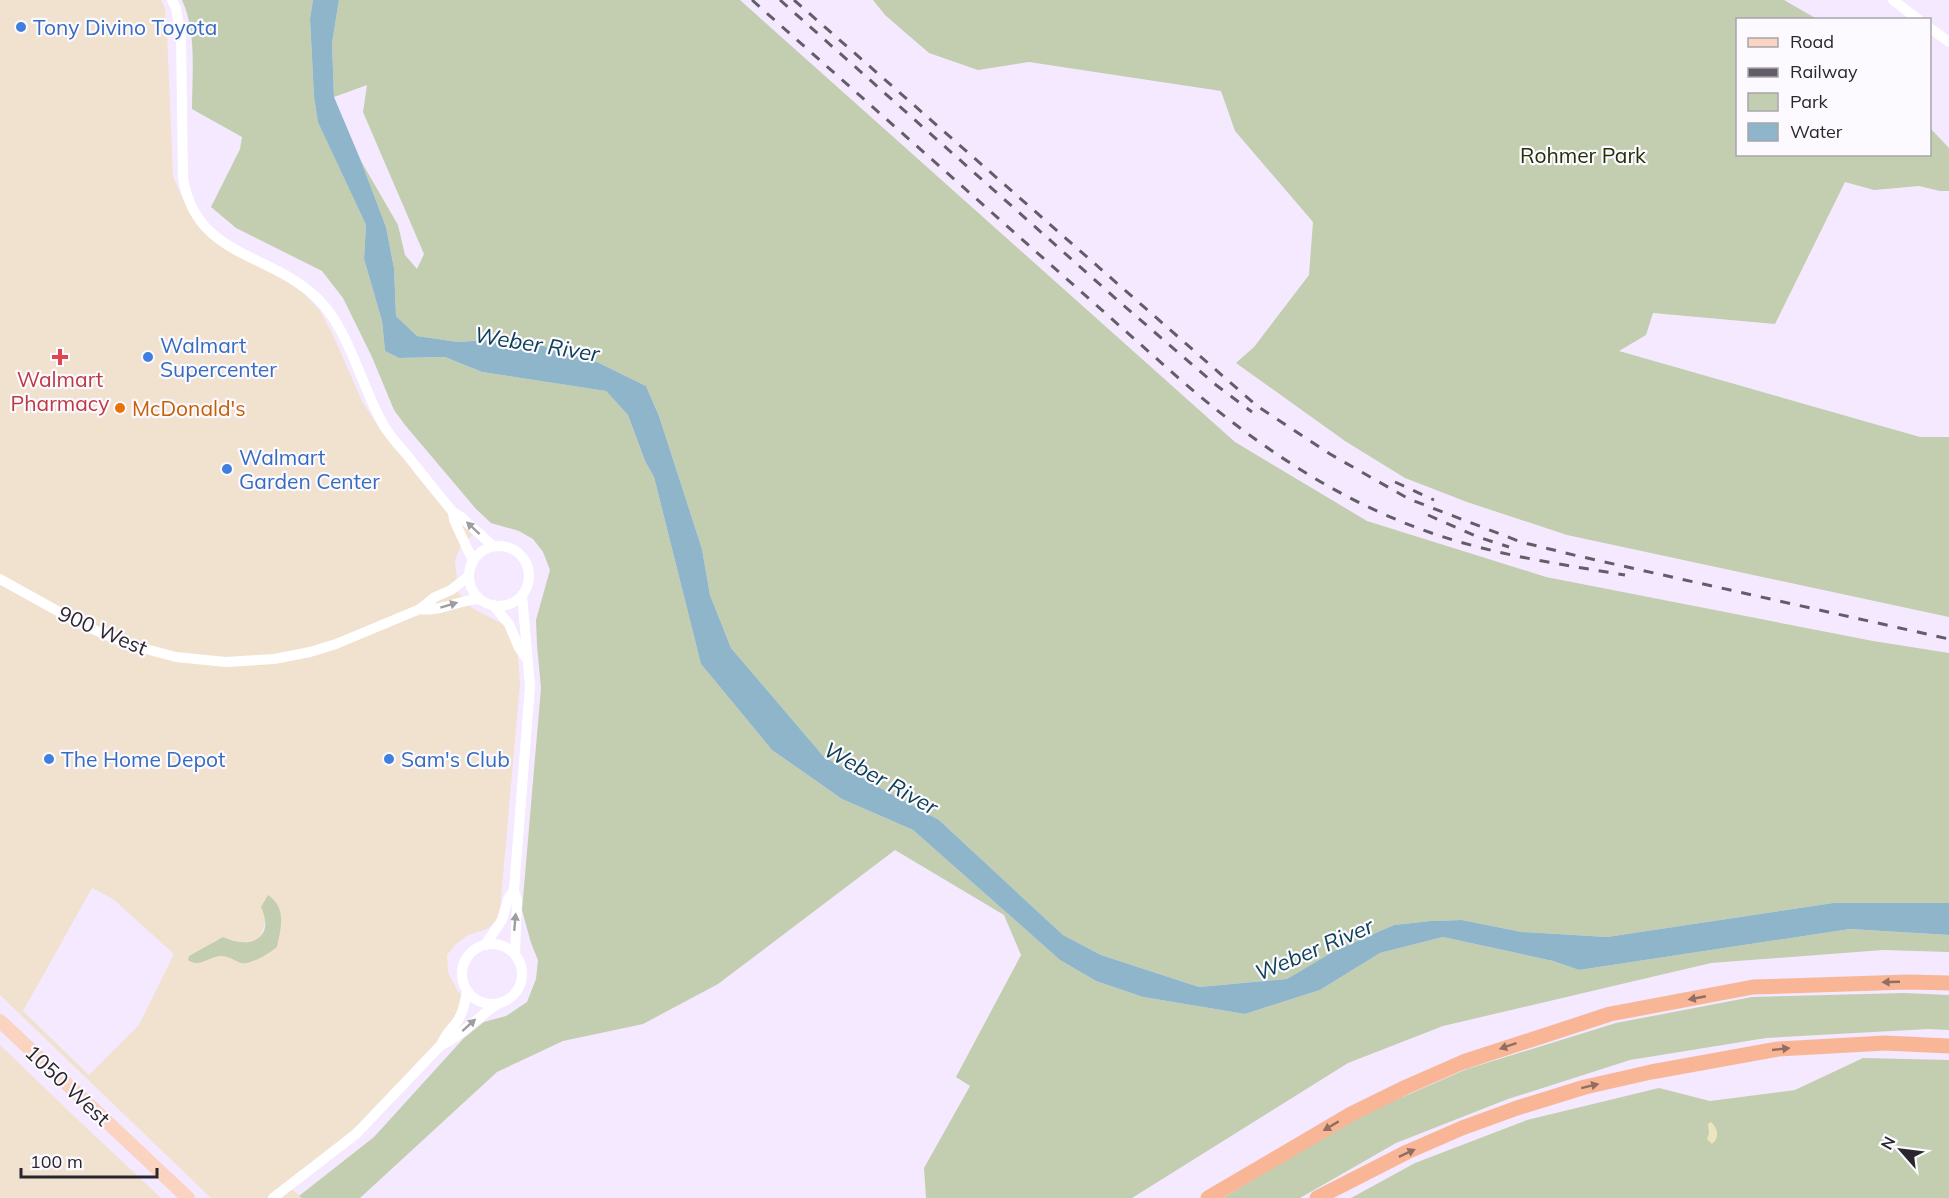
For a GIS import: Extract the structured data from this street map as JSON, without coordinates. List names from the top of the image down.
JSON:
{
  "streets": {
    "main road": ["1050 West"],
    "street": ["900 West"]
  },
  "water": ["Weber River"],
  "parks": ["Rohmer Park"],
  "places": {
    "other": [
      "Tony Divino Toyota",
      "Walmart Supercenter",
      "McDonald's",
      "Walmart Garden Center",
      "The Home Depot",
      "Sam's Club"
    ],
    "health": ["Walmart Pharmacy"]
  },
  "legend": [
    "Road",
    "Railway",
    "Park",
    "Water"
  ],
  "scale_bar": "100 m",
  "north": "top left"
}
